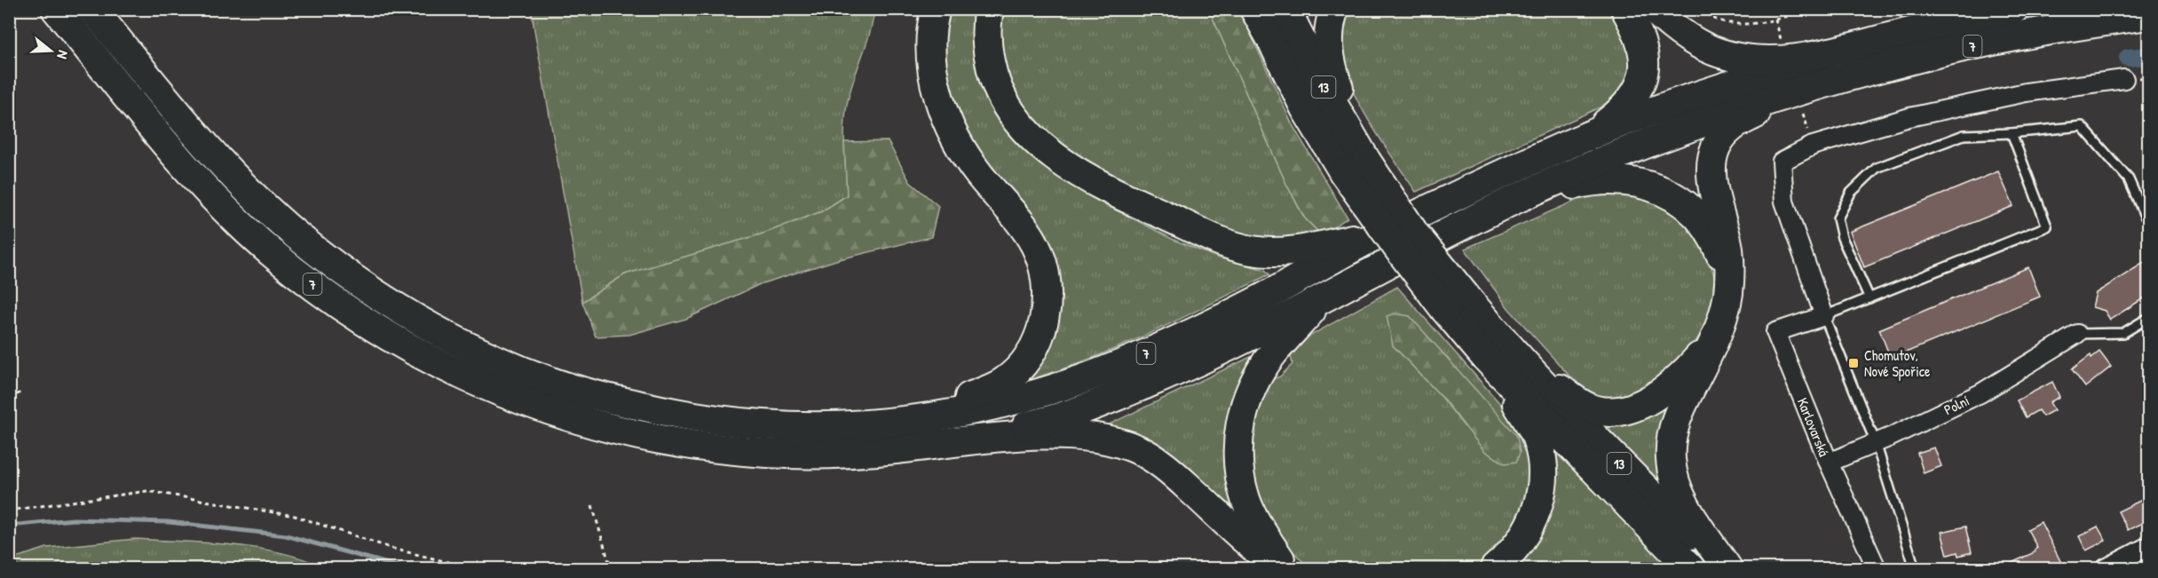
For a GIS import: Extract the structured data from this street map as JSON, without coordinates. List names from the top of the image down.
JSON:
{
  "streets": {
    "highway": ["7", "13"],
    "street": ["Polní", "Karlovarská"]
  },
  "crossings": [
    ["Polní", "Karlovarská"]
  ],
  "places": {
    "transit": ["Chomutov, Nové Spořice"]
  },
  "north": "right"
}
